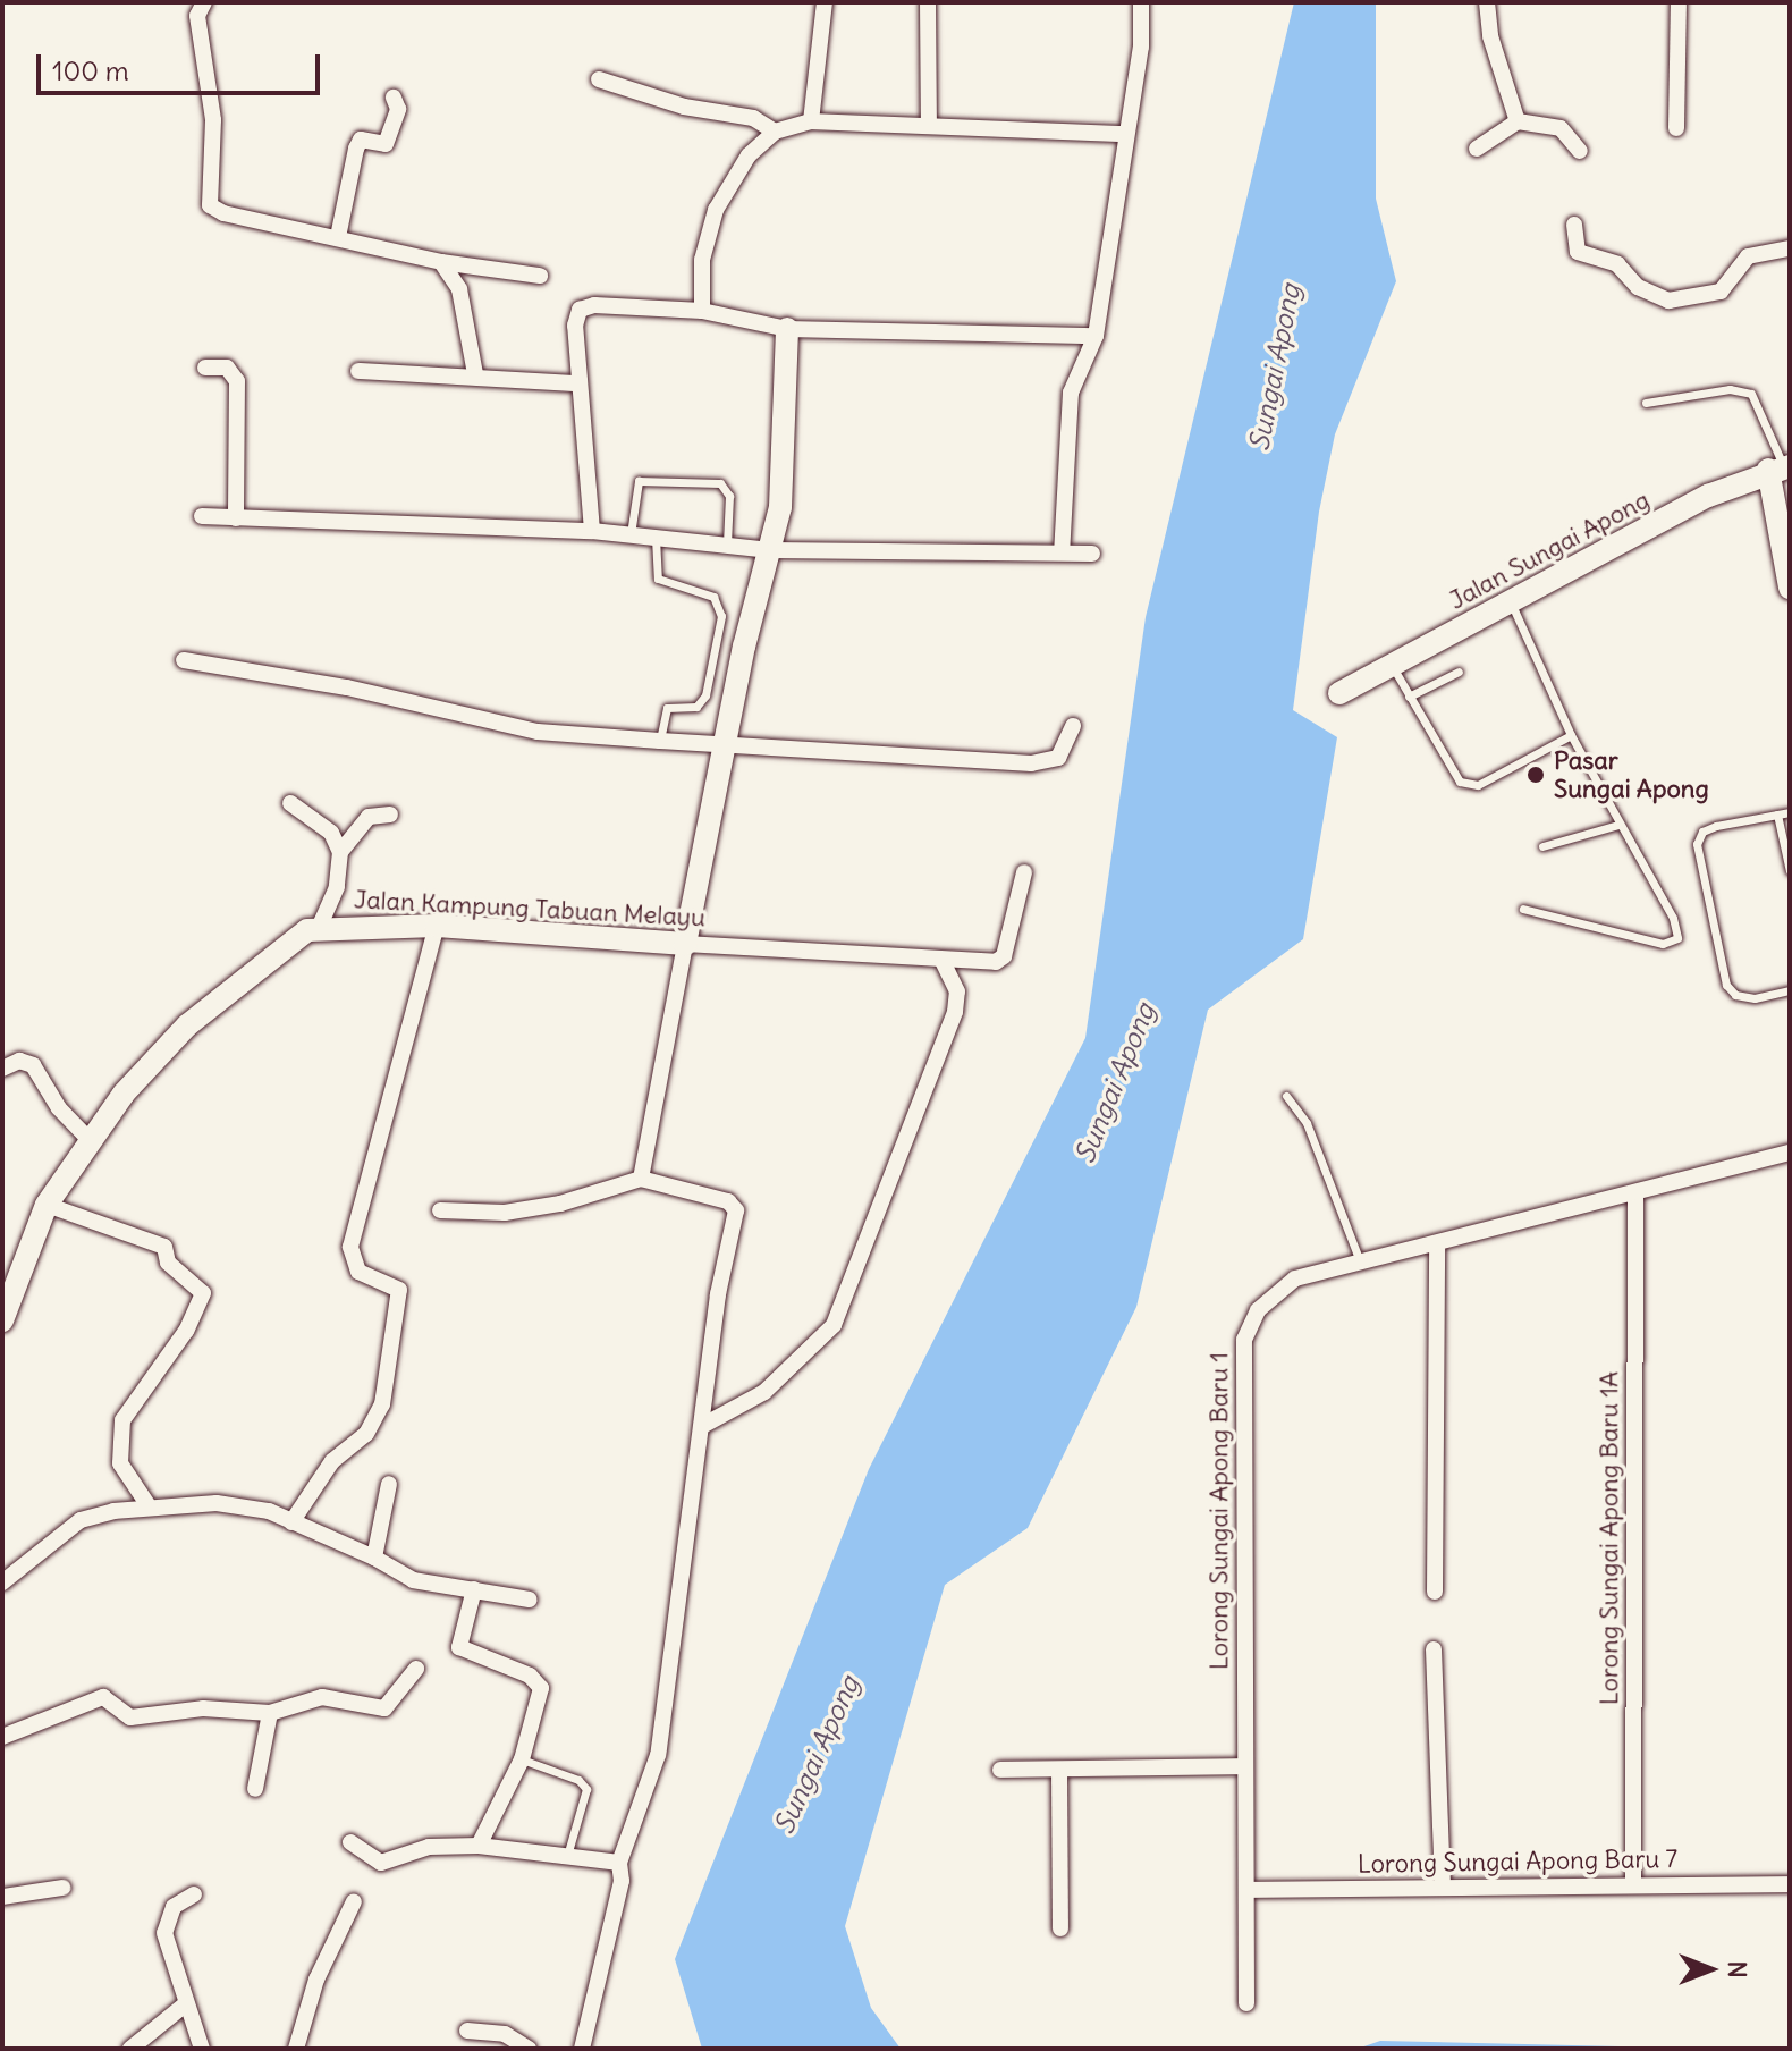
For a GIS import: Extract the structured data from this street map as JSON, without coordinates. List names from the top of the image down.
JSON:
{
  "streets": {
    "street": [
      "Jalan Sungai Apong",
      "Jalan Kampung Tabuan Melayu",
      "Lorong Sungai Apong Baru 1",
      "Lorong Sungai Apong Baru 1A",
      "Lorong Sungai Apong Baru 7"
    ]
  },
  "crossings": [
    ["Lorong Sungai Apong Baru 1", "Lorong Sungai Apong Baru 1A"],
    ["Lorong Sungai Apong Baru 1", "Lorong Sungai Apong Baru 7"],
    ["Lorong Sungai Apong Baru 1A", "Lorong Sungai Apong Baru 7"]
  ],
  "water": ["Sungai Apong"],
  "places": ["Pasar Sungai Apong"],
  "scale_bar": "100 m",
  "north": "right"
}
